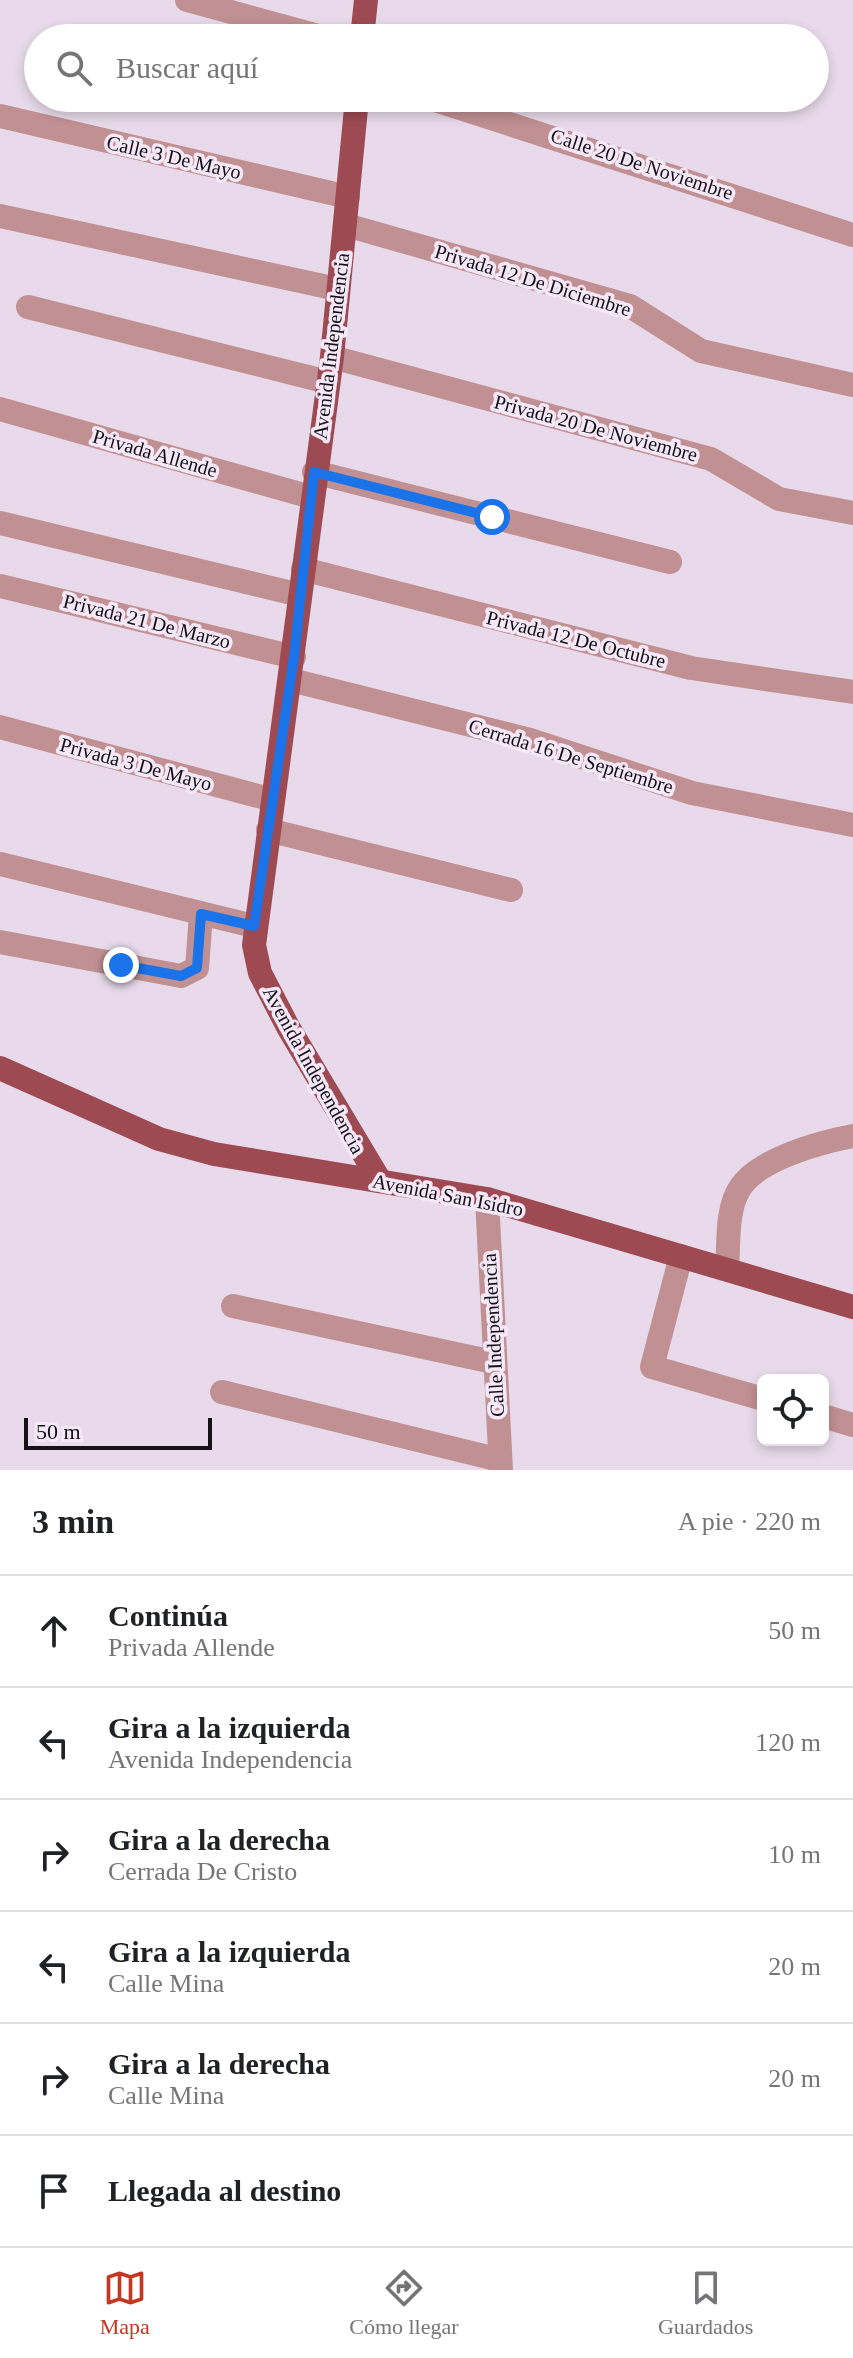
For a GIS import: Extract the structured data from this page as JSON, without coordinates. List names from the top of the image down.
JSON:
{
  "streets": {
    "main road": ["Avenida Independencia", "Avenida San Isidro"],
    "street": [
      "Calle 3 De Mayo",
      "Calle 20 De Noviembre",
      "Privada 12 De Diciembre",
      "Privada 20 De Noviembre",
      "Privada Allende",
      "Privada 21 De Marzo",
      "Privada 12 De Octubre",
      "Cerrada 16 De Septiembre",
      "Privada 3 De Mayo",
      "Calle Independencia"
    ]
  },
  "crossings": [
    ["Calle 3 De Mayo", "Avenida Independencia"],
    ["Privada 12 De Diciembre", "Avenida Independencia"],
    ["Avenida Independencia", "Privada 20 De Noviembre"],
    ["Avenida Independencia", "Privada Allende"],
    ["Avenida Independencia", "Privada 21 De Marzo"],
    ["Avenida Independencia", "Privada 12 De Octubre"],
    ["Avenida Independencia", "Cerrada 16 De Septiembre"],
    ["Avenida Independencia", "Privada 3 De Mayo"],
    ["Avenida Independencia", "Avenida San Isidro"],
    ["Privada 21 De Marzo", "Cerrada 16 De Septiembre"],
    ["Avenida San Isidro", "Calle Independencia"]
  ],
  "scale_bar": "50 m",
  "page": {
    "search": "Buscar aquí",
    "scale": "50 m",
    "heading": ["3 min", "A pie · 220 m"],
    "list": [
      ["Continúa", "Privada Allende", "50 m"],
      ["Gira a la izquierda", "Avenida Independencia", "120 m"],
      ["Gira a la derecha", "Cerrada De Cristo", "10 m"],
      ["Gira a la izquierda", "Calle Mina", "20 m"],
      ["Gira a la derecha", "Calle Mina", "20 m"],
      "Llegada al destino"
    ],
    "nav": ["Mapa", "Cómo llegar", "Guardados"]
  }
}
